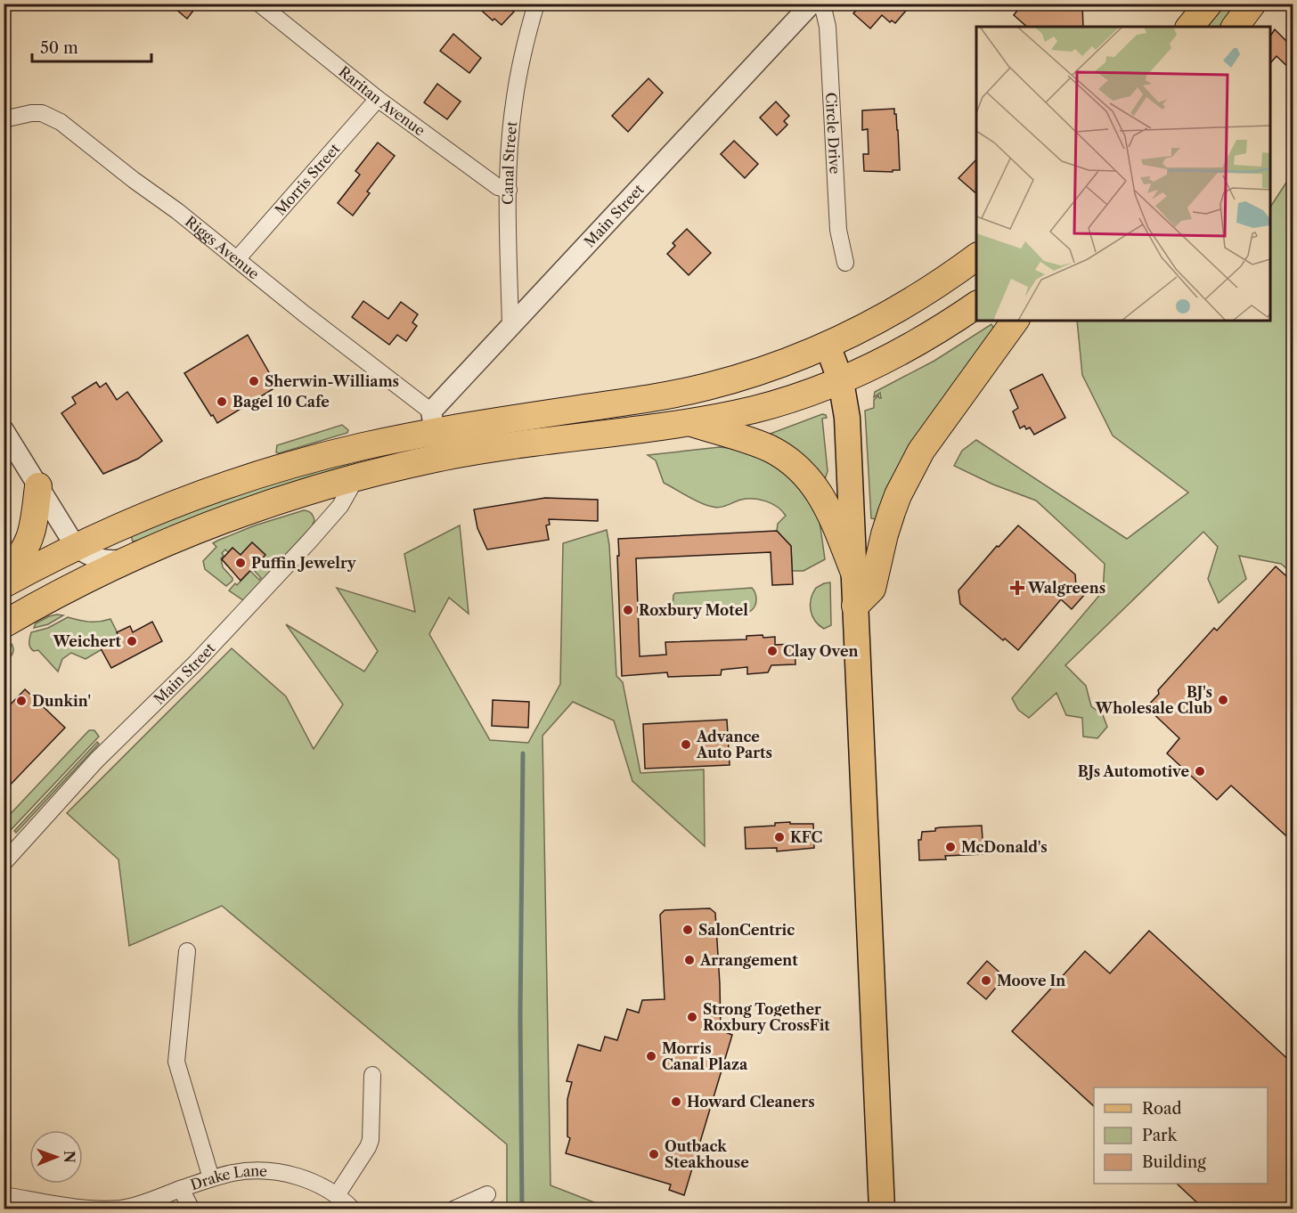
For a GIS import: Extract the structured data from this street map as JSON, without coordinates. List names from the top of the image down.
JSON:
{
  "streets": {
    "street": [
      "Raritan Avenue",
      "Circle Drive",
      "Canal Street",
      "Morris Street",
      "Main Street",
      "Riggs Avenue",
      "Drake Lane"
    ]
  },
  "crossings": [
    ["Raritan Avenue", "Canal Street"],
    ["Raritan Avenue", "Morris Street"],
    ["Canal Street", "Main Street"],
    ["Morris Street", "Riggs Avenue"],
    ["Main Street", "Riggs Avenue"]
  ],
  "places": {
    "other": [
      "Sherwin-Williams",
      "Bagel 10 Cafe",
      "Puffin Jewelry",
      "Roxbury Motel",
      "Weichert",
      "Clay Oven",
      "BJ's Wholesale Club",
      "Dunkin'",
      "Advance Auto Parts",
      "BJs Automotive",
      "KFC",
      "McDonald's",
      "SalonCentric",
      "Arrangement",
      "Moove In",
      "Strong Together Roxbury CrossFit",
      "Morris Canal Plaza",
      "Howard Cleaners",
      "Outback Steakhouse"
    ],
    "health": ["Walgreens"]
  },
  "legend": ["Road", "Park", "Building"],
  "scale_bar": "50 m",
  "north": "right"
}
